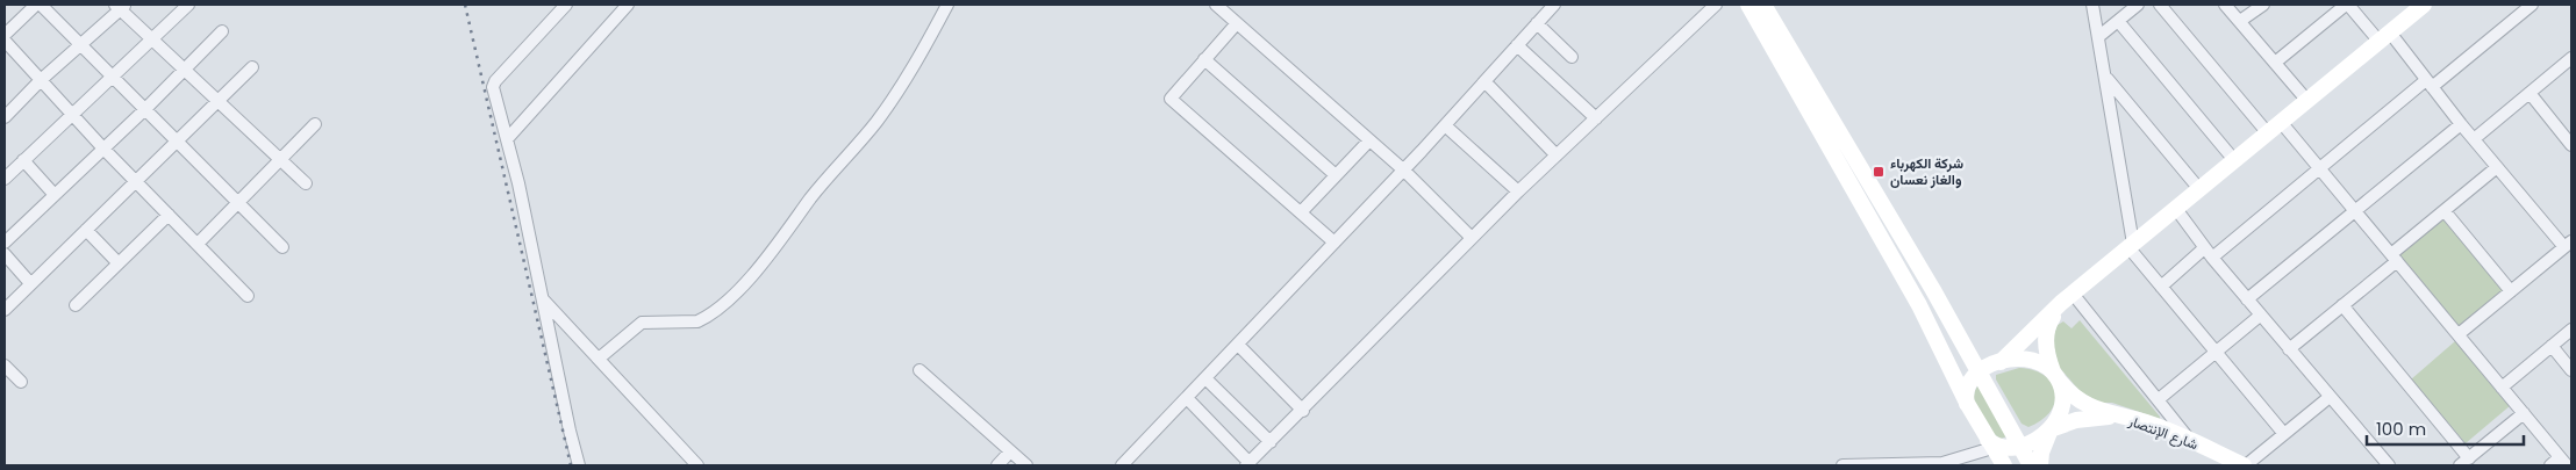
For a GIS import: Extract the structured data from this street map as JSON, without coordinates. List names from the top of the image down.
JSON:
{
  "streets": {
    "main road": ["شارع الإنتصار"]
  },
  "places": {
    "transit": ["شركة الكهرباء والغاز نعسان"]
  },
  "scale_bar": "100 m"
}
